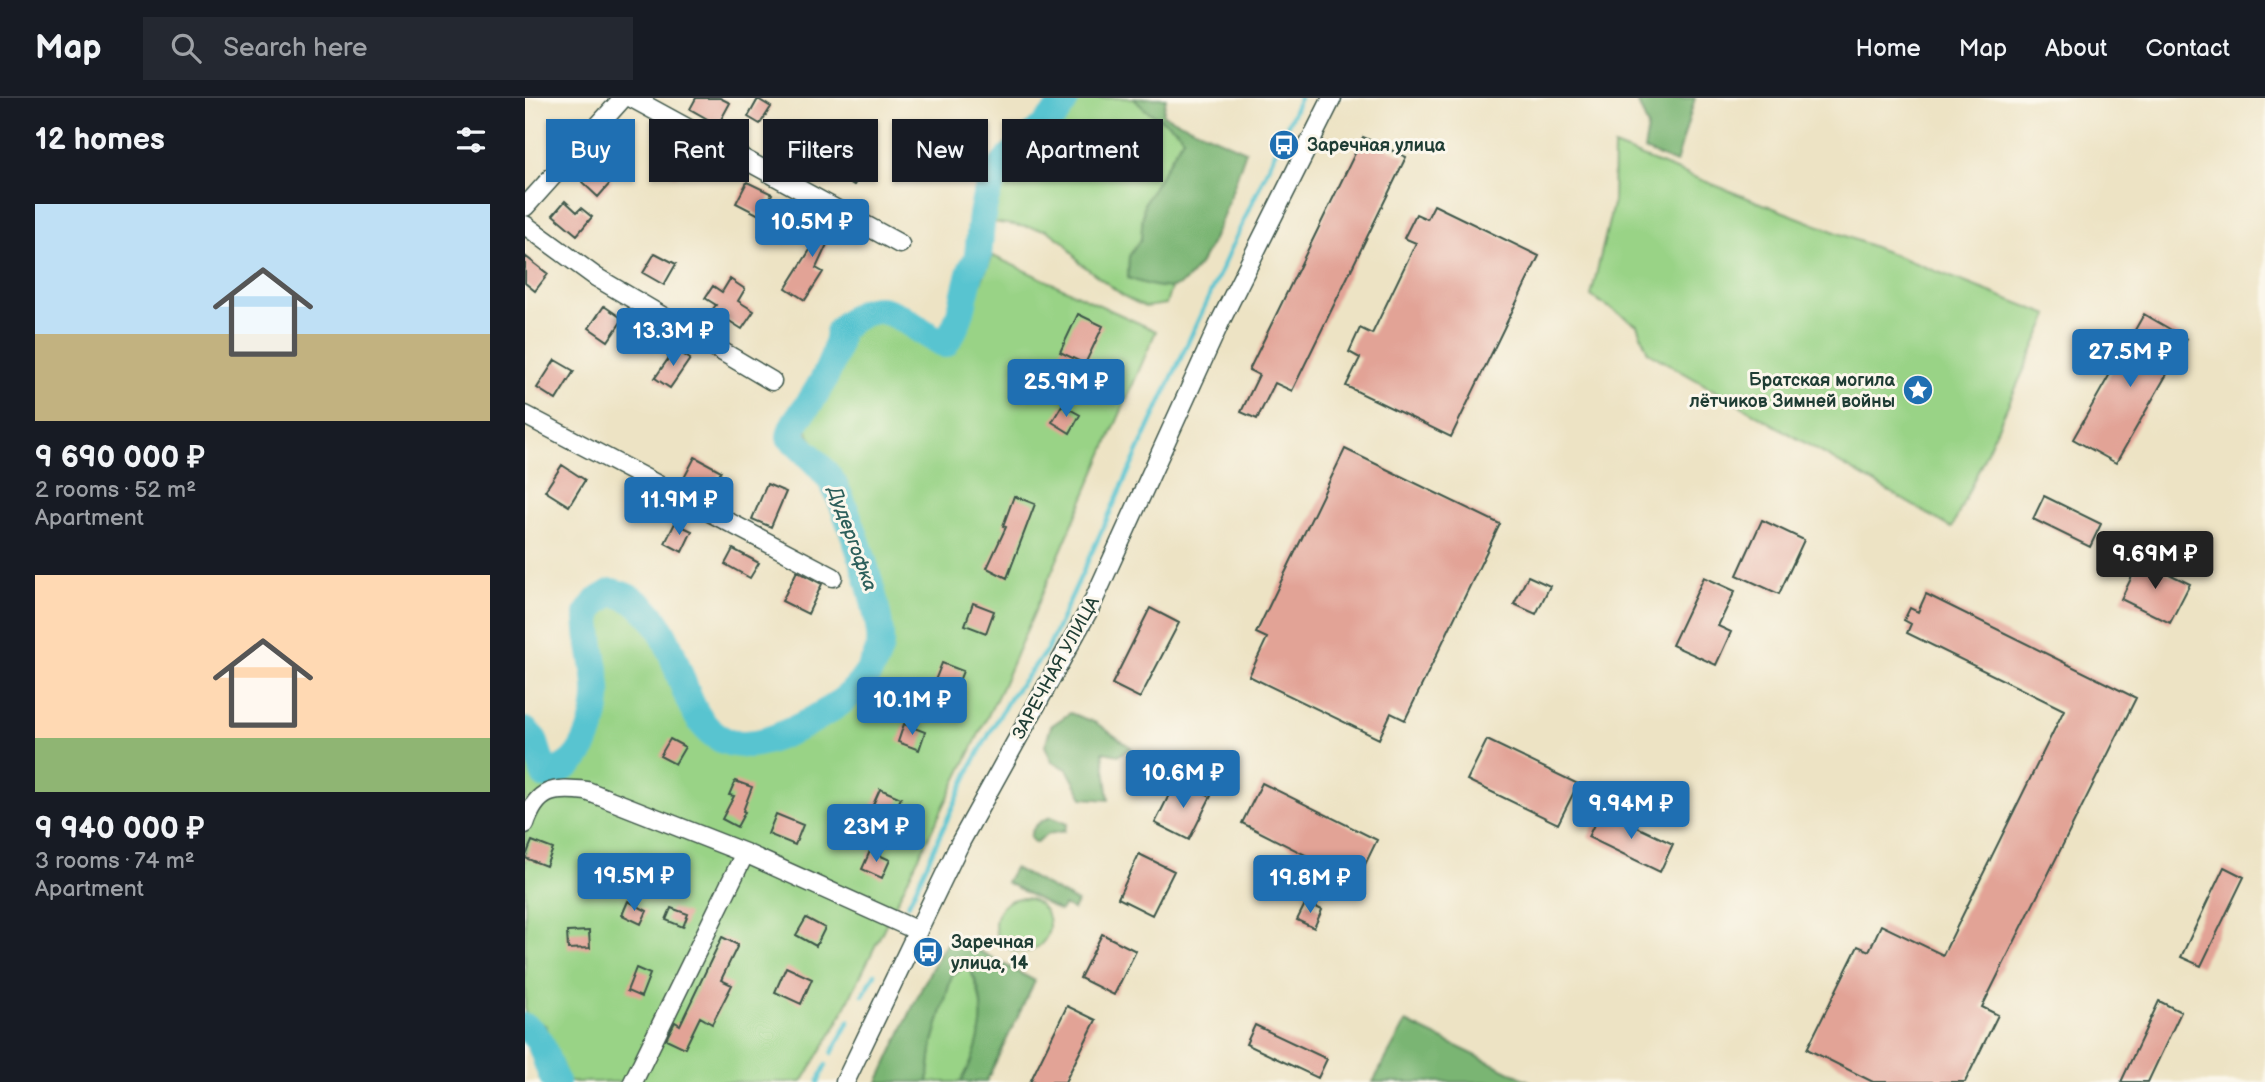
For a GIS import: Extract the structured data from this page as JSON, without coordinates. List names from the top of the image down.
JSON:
{
  "streets": {
    "street": ["ЗАРЕЧНАЯ УЛИЦА"]
  },
  "water": ["Дудергофка"],
  "places": {
    "bus stop": ["Заречная улица", "Заречная улица, 14"],
    "place": ["Братская могила лётчиков Зимней войны"]
  },
  "page": {
    "header": "Map",
    "search": "Search here",
    "nav": [
      "Home",
      "Map",
      "About",
      "Contact"
    ],
    "heading": "12 homes",
    "chip": [
      "Buy",
      "Rent",
      "Filters",
      "New",
      "Apartment"
    ],
    "list": [
      {
        "name": "9 690 000 ₽",
        "note": "2 rooms · 52 m² · Apartment"
      },
      {
        "name": "9 940 000 ₽",
        "note": "3 rooms · 74 m² · Apartment"
      }
    ],
    "price": [
      "10.5M ₽",
      "13.3M ₽",
      "27.5M ₽",
      "25.9M ₽",
      "11.9M ₽",
      "9.69M ₽",
      "10.1M ₽",
      "10.6M ₽",
      "9.94M ₽",
      "23M ₽",
      "19.5M ₽",
      "19.8M ₽"
    ]
  }
}
